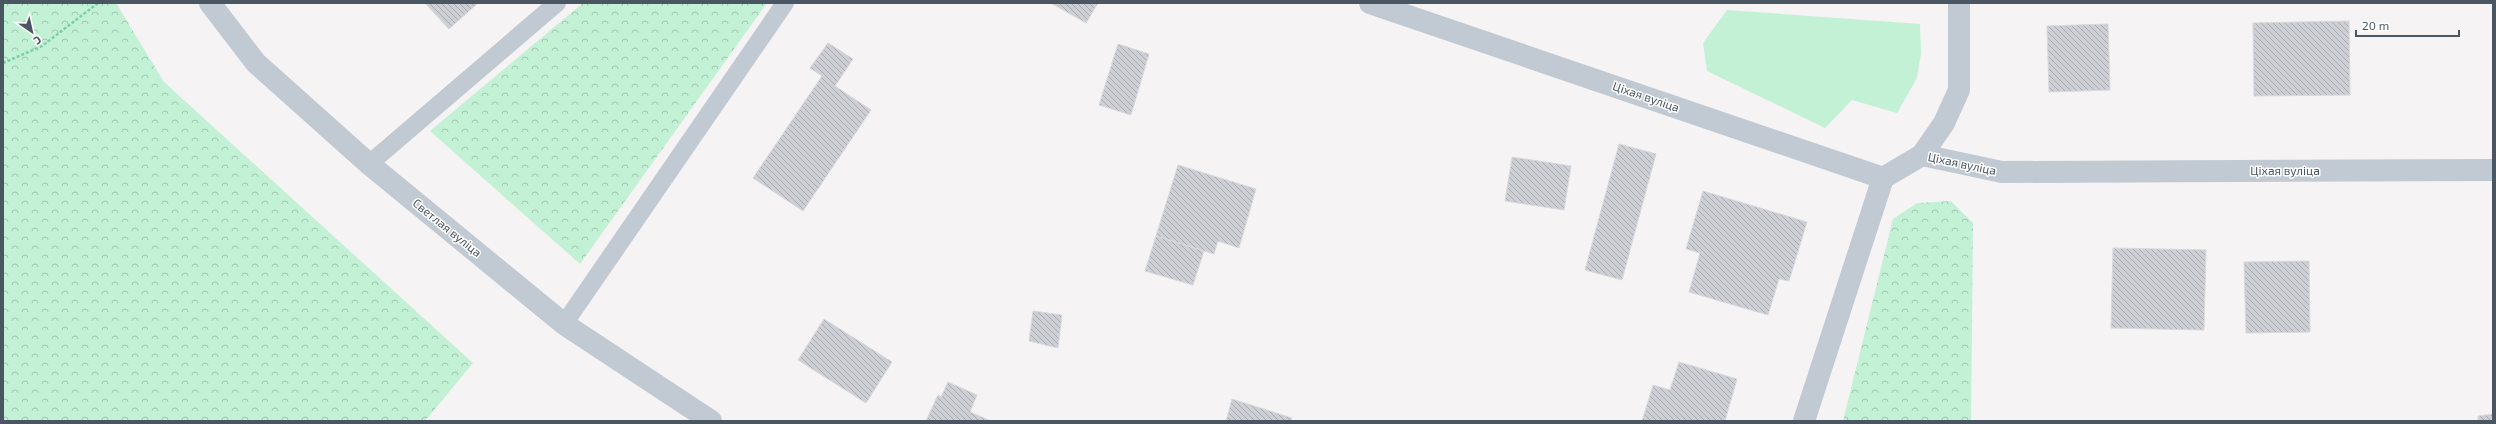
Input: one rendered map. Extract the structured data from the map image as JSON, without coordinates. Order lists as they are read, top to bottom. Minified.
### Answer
{"streets":{"street":["Ціхая вуліца","Светлая вуліца"]},"scale_bar":"20 m","north":"bottom right"}
